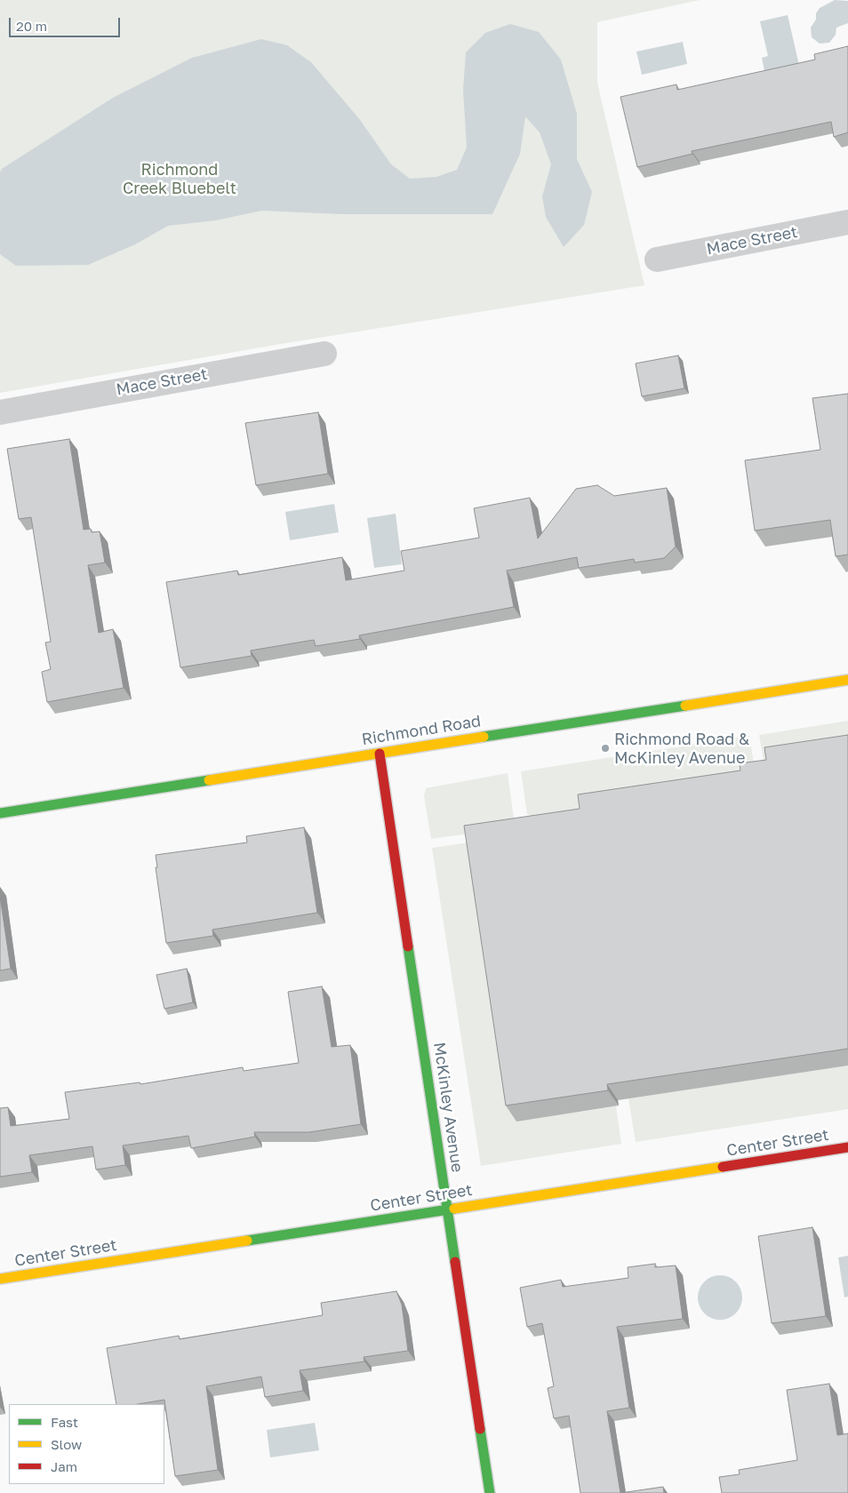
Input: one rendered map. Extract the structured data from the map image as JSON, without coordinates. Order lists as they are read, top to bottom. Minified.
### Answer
{"streets":{"street":["Mace Street","Richmond Road","McKinley Avenue","Center Street"]},"crossings":[["Richmond Road","McKinley Avenue"],["McKinley Avenue","Center Street"]],"parks":["Richmond Creek Bluebelt"],"places":["Richmond Road & McKinley Avenue"],"legend":["Fast","Slow","Jam"],"scale_bar":"20 m"}
